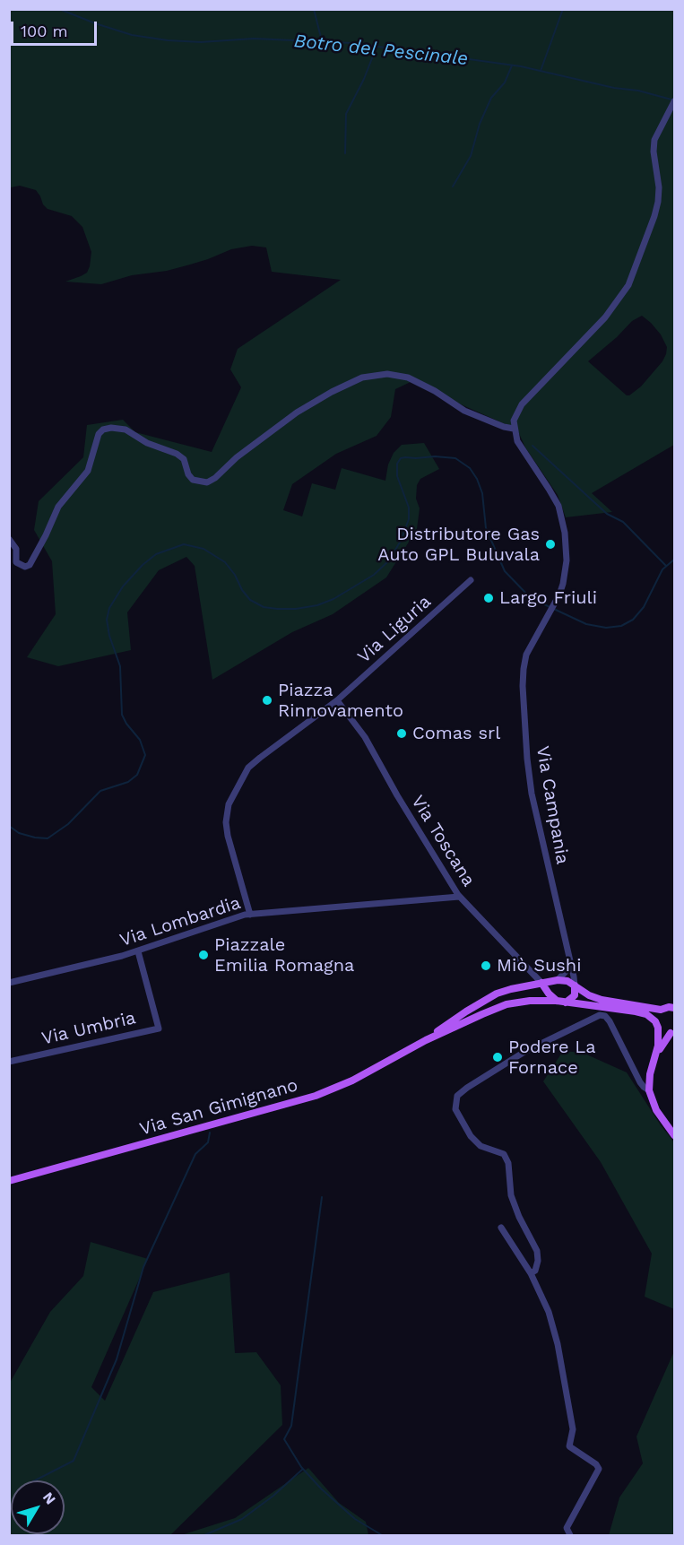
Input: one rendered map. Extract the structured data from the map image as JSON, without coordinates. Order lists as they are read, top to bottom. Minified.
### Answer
{"streets":{"main road":["Via San Gimignano"],"street":["Via Liguria","Via Campania","Via Toscana","Via Lombardia","Via Umbria"]},"crossings":[["Via Liguria","Via Toscana"],["Via Campania","Via San Gimignano"],["Via Toscana","Via Lombardia"],["Via Toscana","Via San Gimignano"],["Via Lombardia","Via Umbria"]],"water":["Botro del Pescinale"],"places":["Distributore Gas Auto GPL Buluvala","Largo Friuli","Piazza Rinnovamento","Comas srl","Piazzale Emilia Romagna","Miò Sushi","Podere La Fornace"],"scale_bar":"100 m","north":"top right"}
